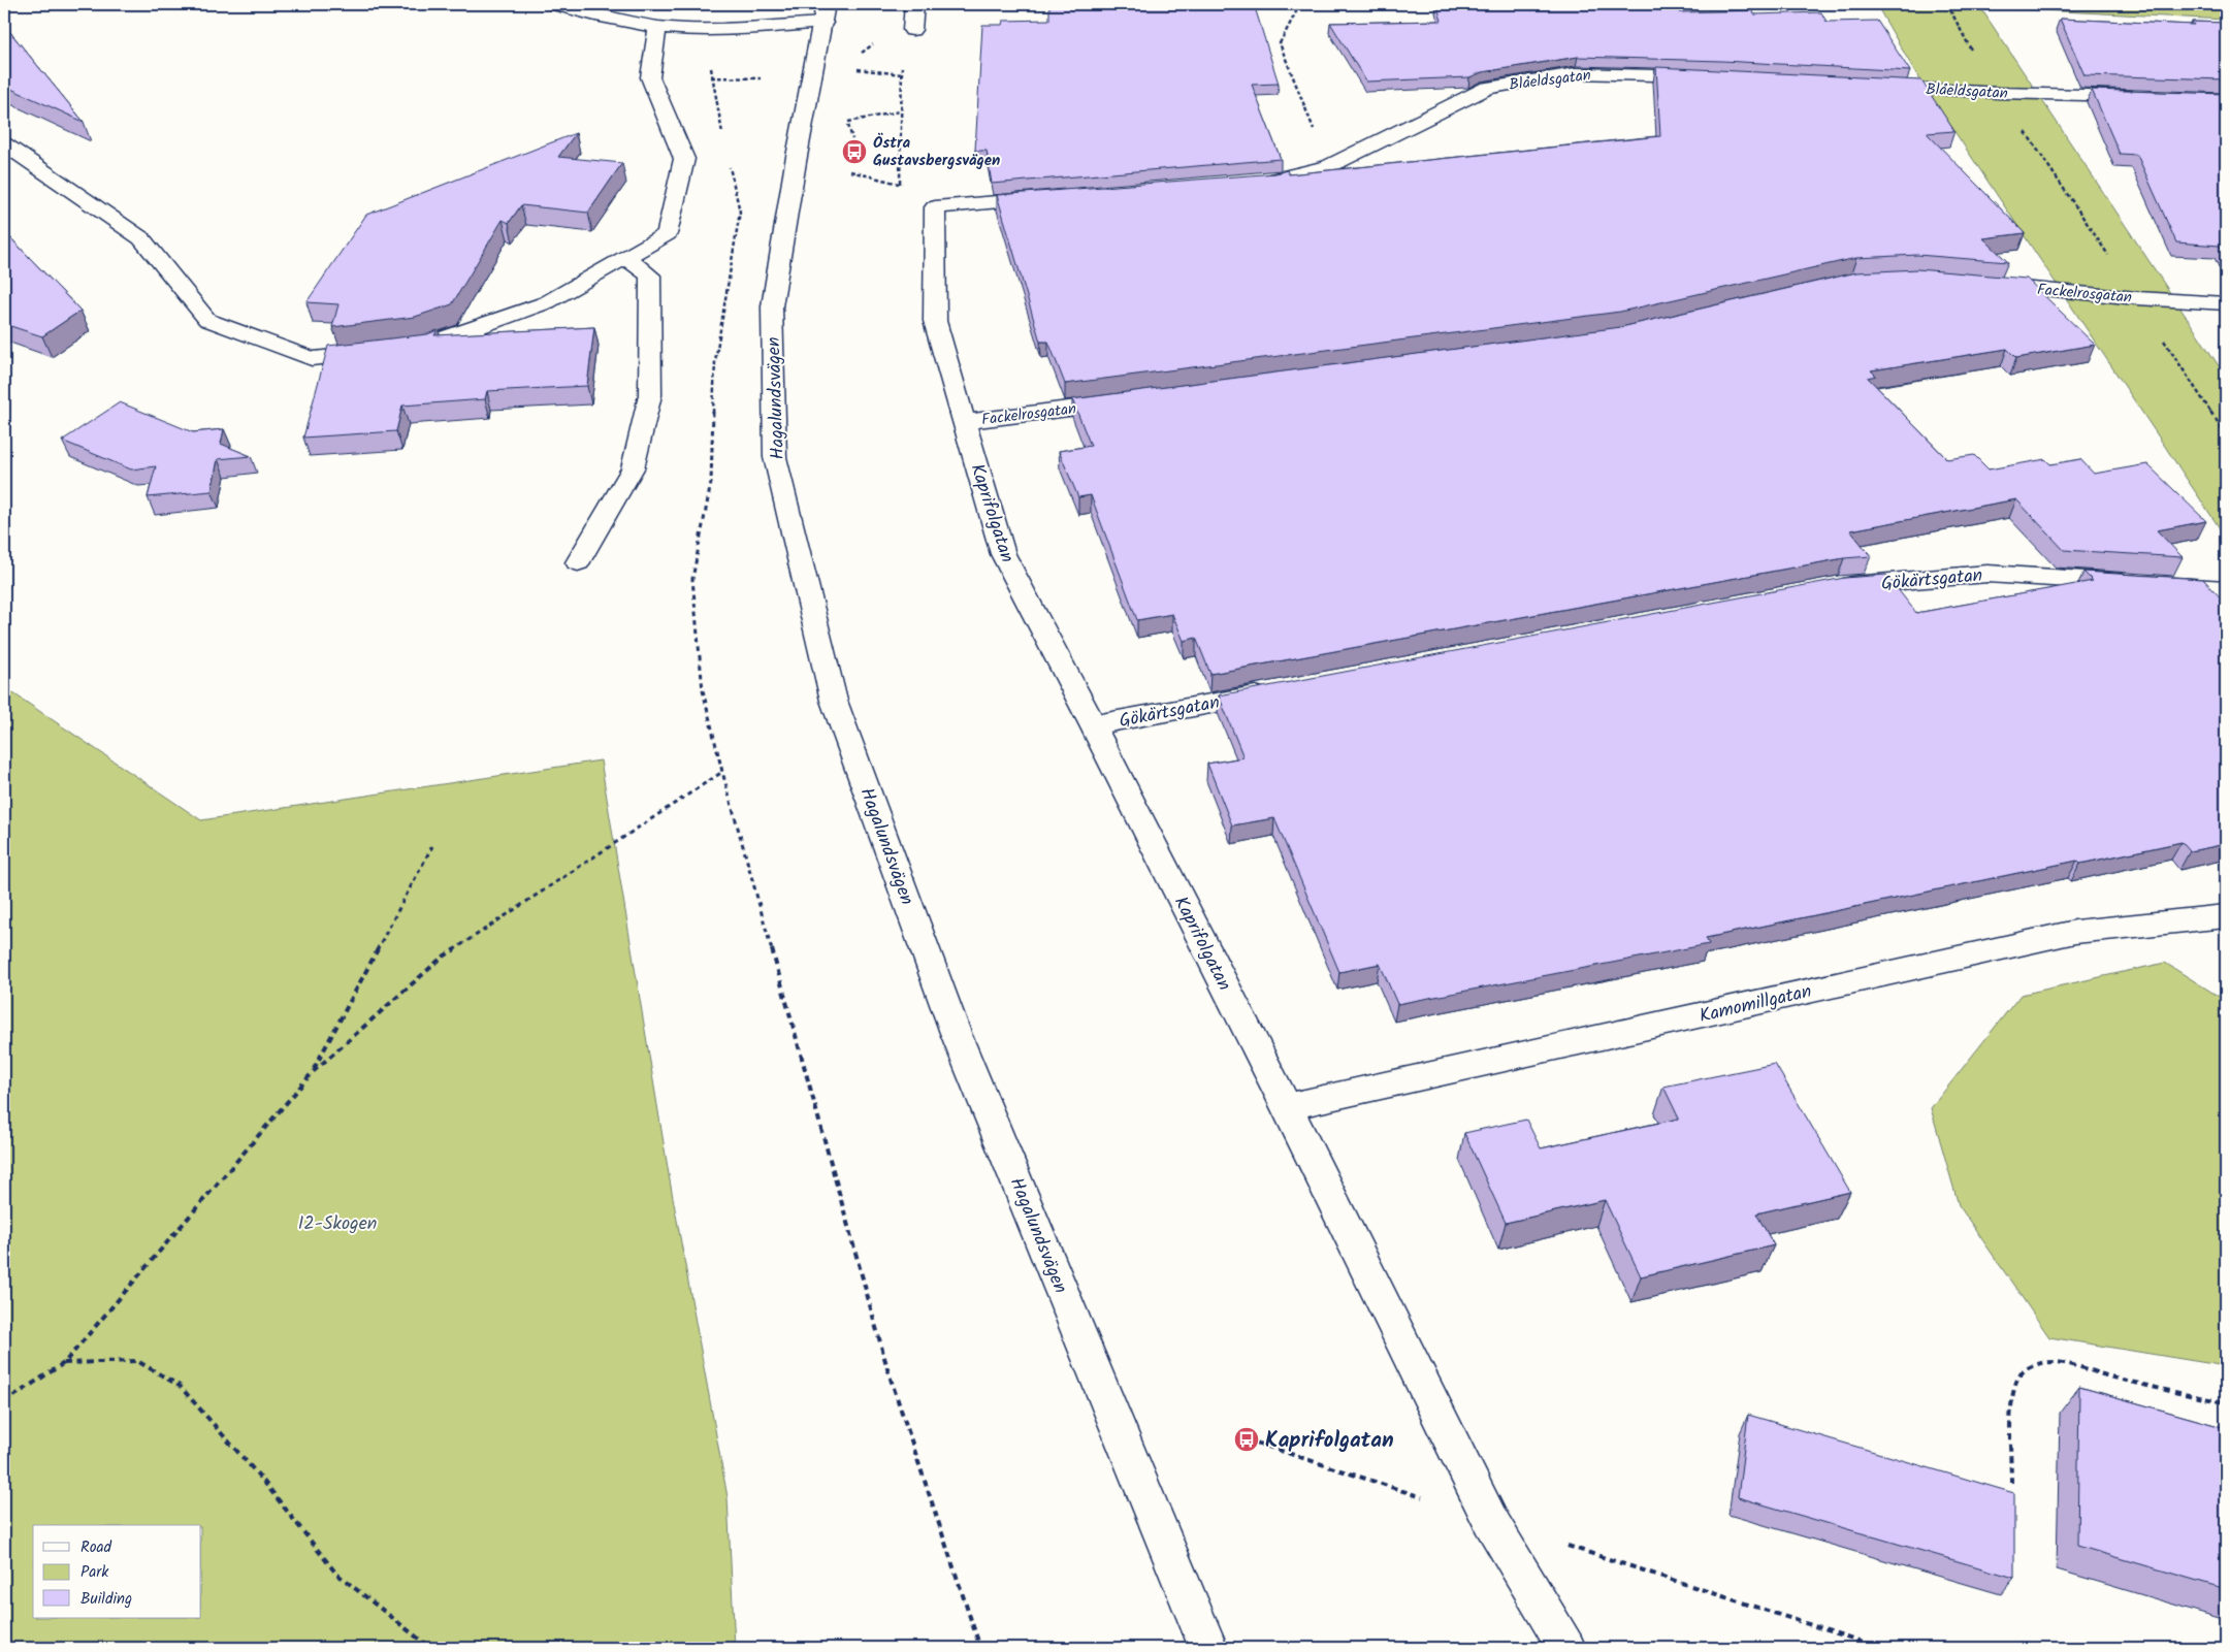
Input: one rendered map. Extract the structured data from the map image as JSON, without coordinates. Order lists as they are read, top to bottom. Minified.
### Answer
{"streets":{"street":["Blåeldsgatan","Fackelrosgatan","Hagalundsvägen","Kaprifolgatan","Gökärtsgatan","Kamomillgatan"]},"crossings":[["Fackelrosgatan","Kaprifolgatan"],["Kaprifolgatan","Gökärtsgatan"],["Kaprifolgatan","Kamomillgatan"]],"parks":["I2-Skogen"],"places":{"bus stop":["Östra Gustavsbergsvägen","Kaprifolgatan"]},"legend":["Road","Park","Building"]}
